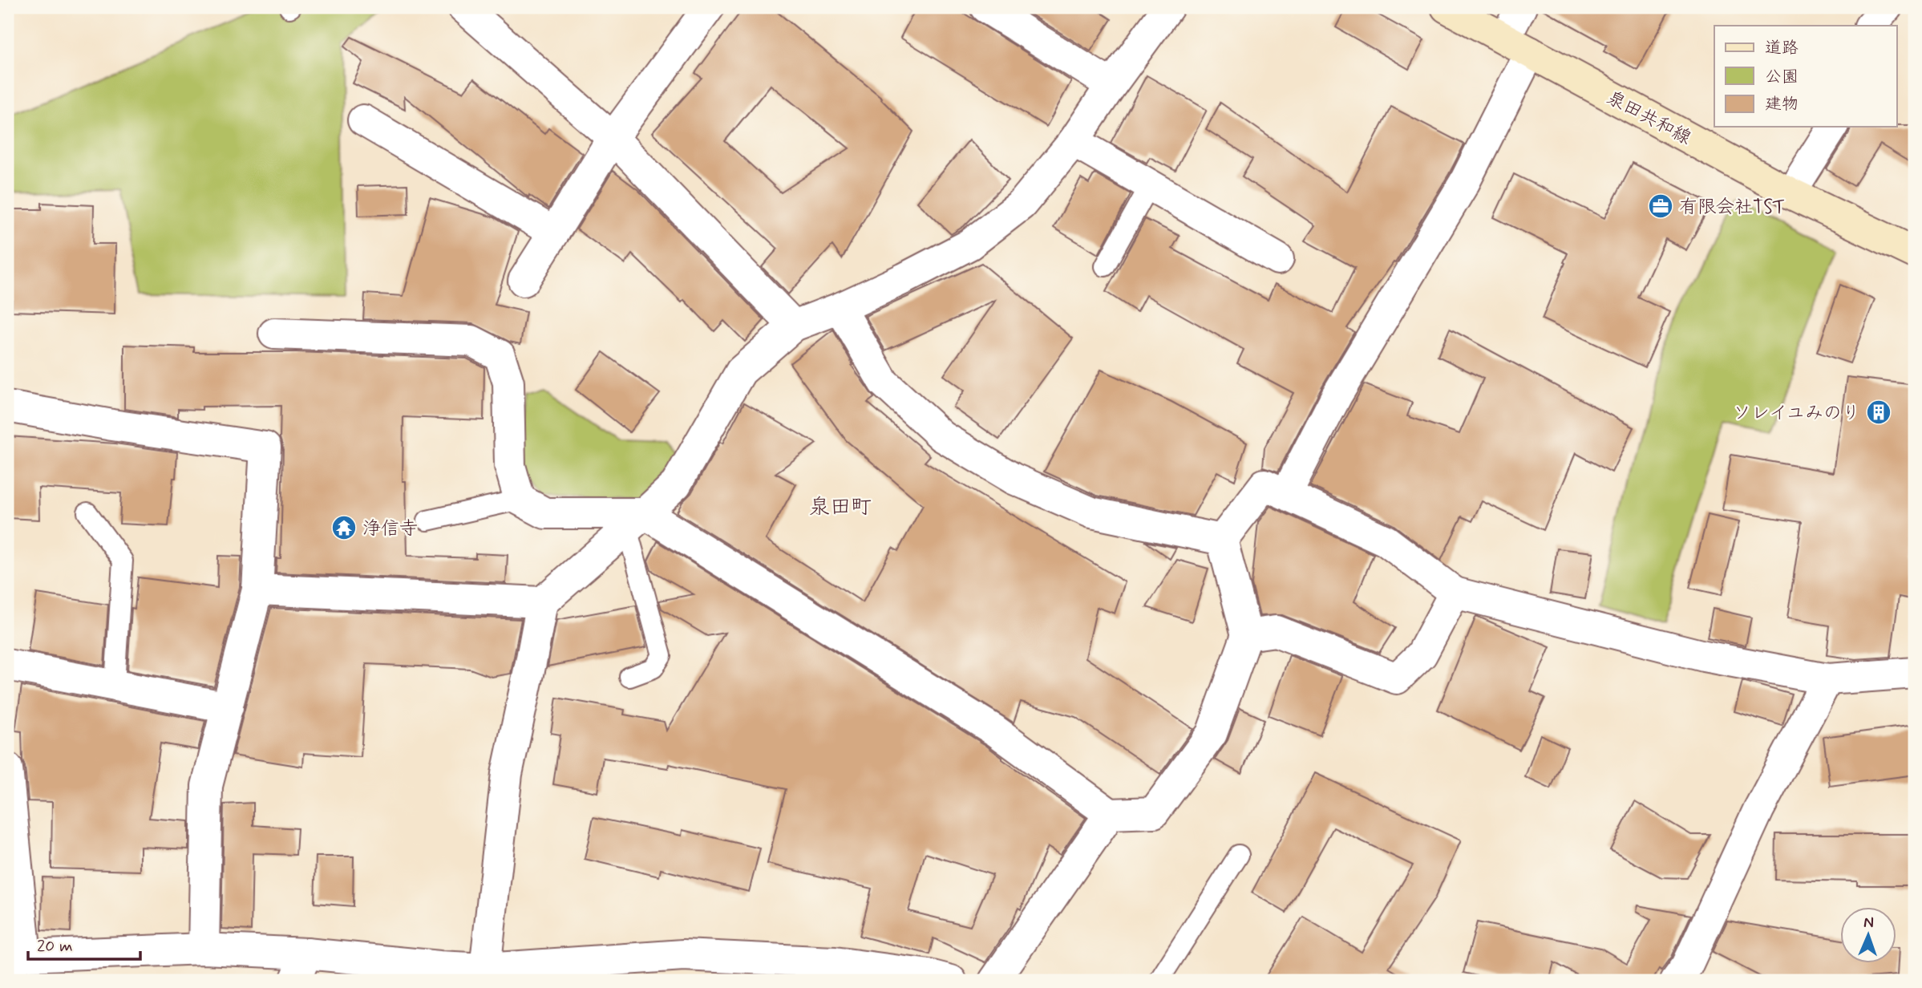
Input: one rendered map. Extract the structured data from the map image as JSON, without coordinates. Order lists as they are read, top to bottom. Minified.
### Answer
{"streets":{"main road":["泉田共和線"]},"districts":["泉田町"],"places":{"office":["有限会社TST"],"building":["ソレイユみのり"],"temple":["浄信寺"]},"legend":["道路","公園","建物"],"scale_bar":"20 m","north":"top"}
